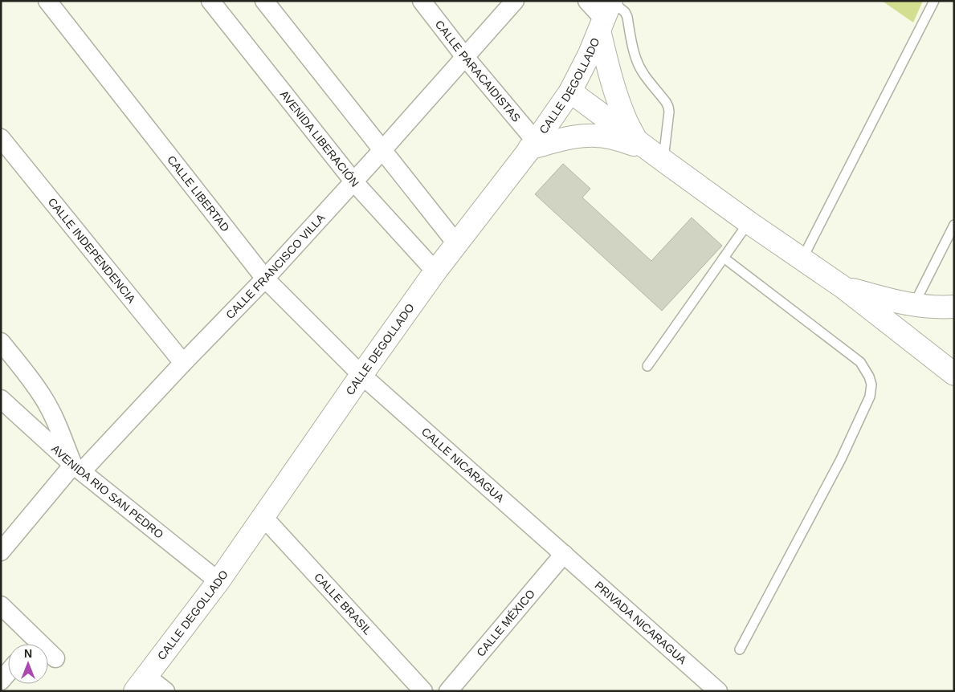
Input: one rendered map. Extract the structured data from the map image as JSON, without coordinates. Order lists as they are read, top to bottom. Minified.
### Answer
{"streets":{"main road":["CALLE DEGOLLADO"],"street":["CALLE PARACAIDISTAS","AVENIDA LIBERACIÓN","CALLE LIBERTAD","CALLE INDEPENDENCIA","CALLE FRANCISCO VILLA","CALLE NICARAGUA","AVENIDA RIO SAN PEDRO","CALLE BRASIL","CALLE MÉXICO","PRIVADA NICARAGUA"]},"crossings":[["CALLE PARACAIDISTAS","CALLE DEGOLLADO"],["CALLE PARACAIDISTAS","CALLE FRANCISCO VILLA"],["CALLE DEGOLLADO","AVENIDA LIBERACIÓN"],["CALLE DEGOLLADO","CALLE LIBERTAD"],["CALLE DEGOLLADO","CALLE NICARAGUA"],["CALLE DEGOLLADO","AVENIDA RIO SAN PEDRO"],["CALLE DEGOLLADO","CALLE BRASIL"],["AVENIDA LIBERACIÓN","CALLE FRANCISCO VILLA"],["CALLE LIBERTAD","CALLE FRANCISCO VILLA"],["CALLE LIBERTAD","CALLE NICARAGUA"],["CALLE INDEPENDENCIA","CALLE FRANCISCO VILLA"],["CALLE FRANCISCO VILLA","AVENIDA RIO SAN PEDRO"],["CALLE NICARAGUA","CALLE MÉXICO"],["CALLE NICARAGUA","PRIVADA NICARAGUA"],["CALLE MÉXICO","PRIVADA NICARAGUA"]],"north":"top"}
